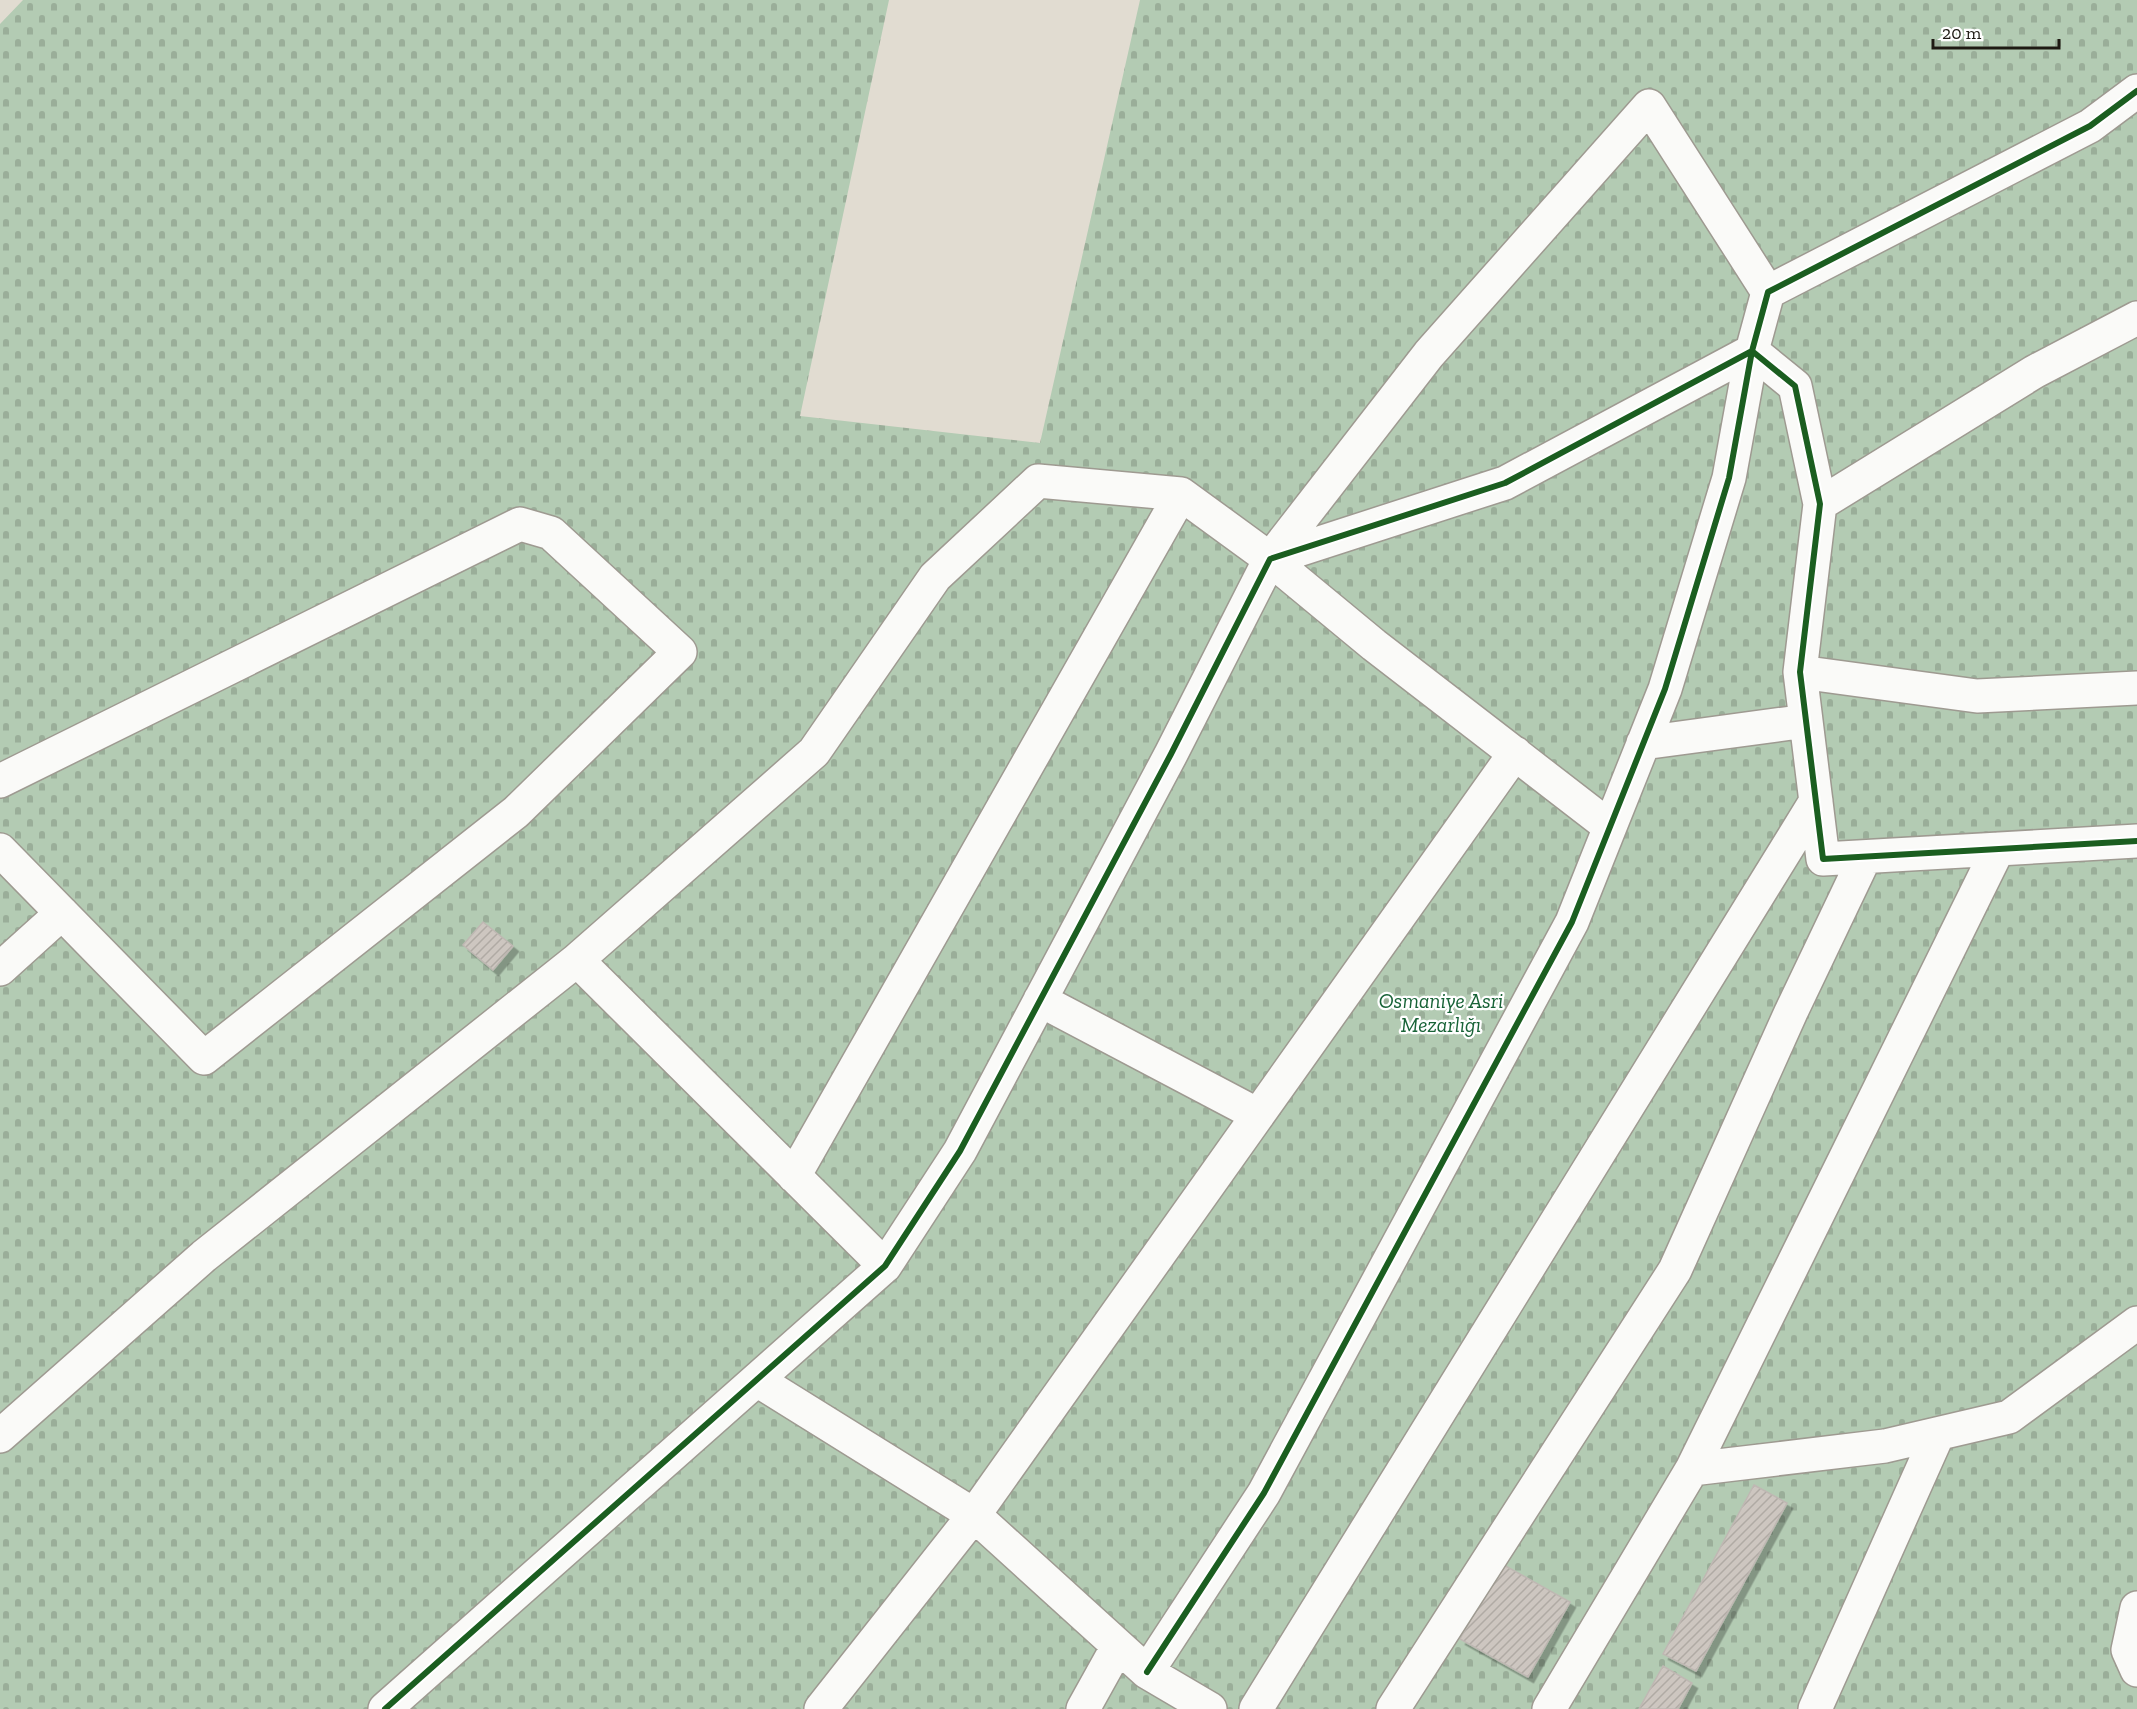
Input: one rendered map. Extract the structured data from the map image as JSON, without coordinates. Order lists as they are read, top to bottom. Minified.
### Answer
{"parks":["Osmaniye Asri Mezarlığı"],"scale_bar":"20 m"}
